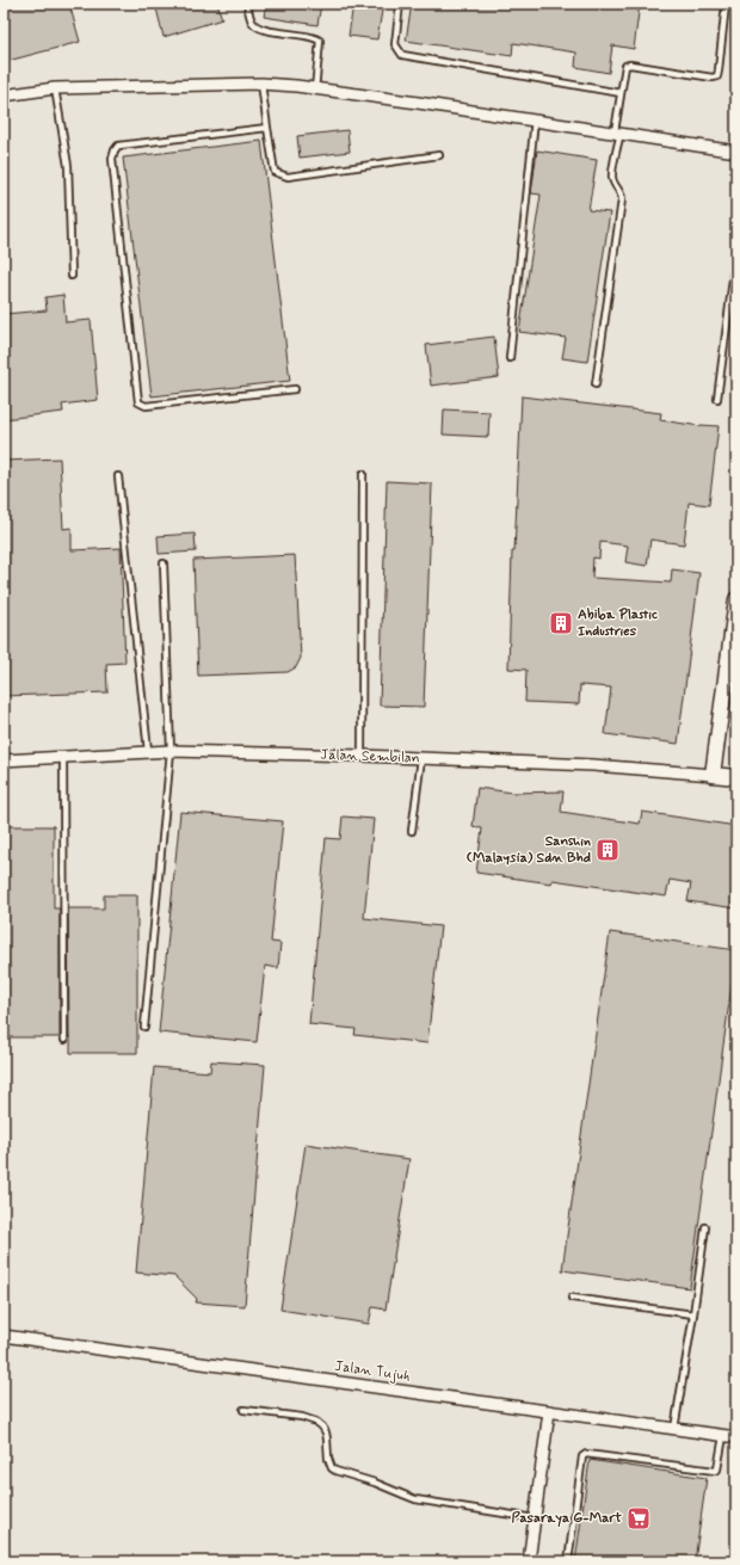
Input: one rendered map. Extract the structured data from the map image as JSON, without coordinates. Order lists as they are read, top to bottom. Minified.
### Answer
{"streets":{"main road":["Jalan Sembilan"],"street":["Jalan Tujuh"]},"places":{"building":["Abiba Plastic Industries","Sanshin (Malaysia) Sdn Bhd"],"supermarket":["Pasaraya G-Mart"]}}
